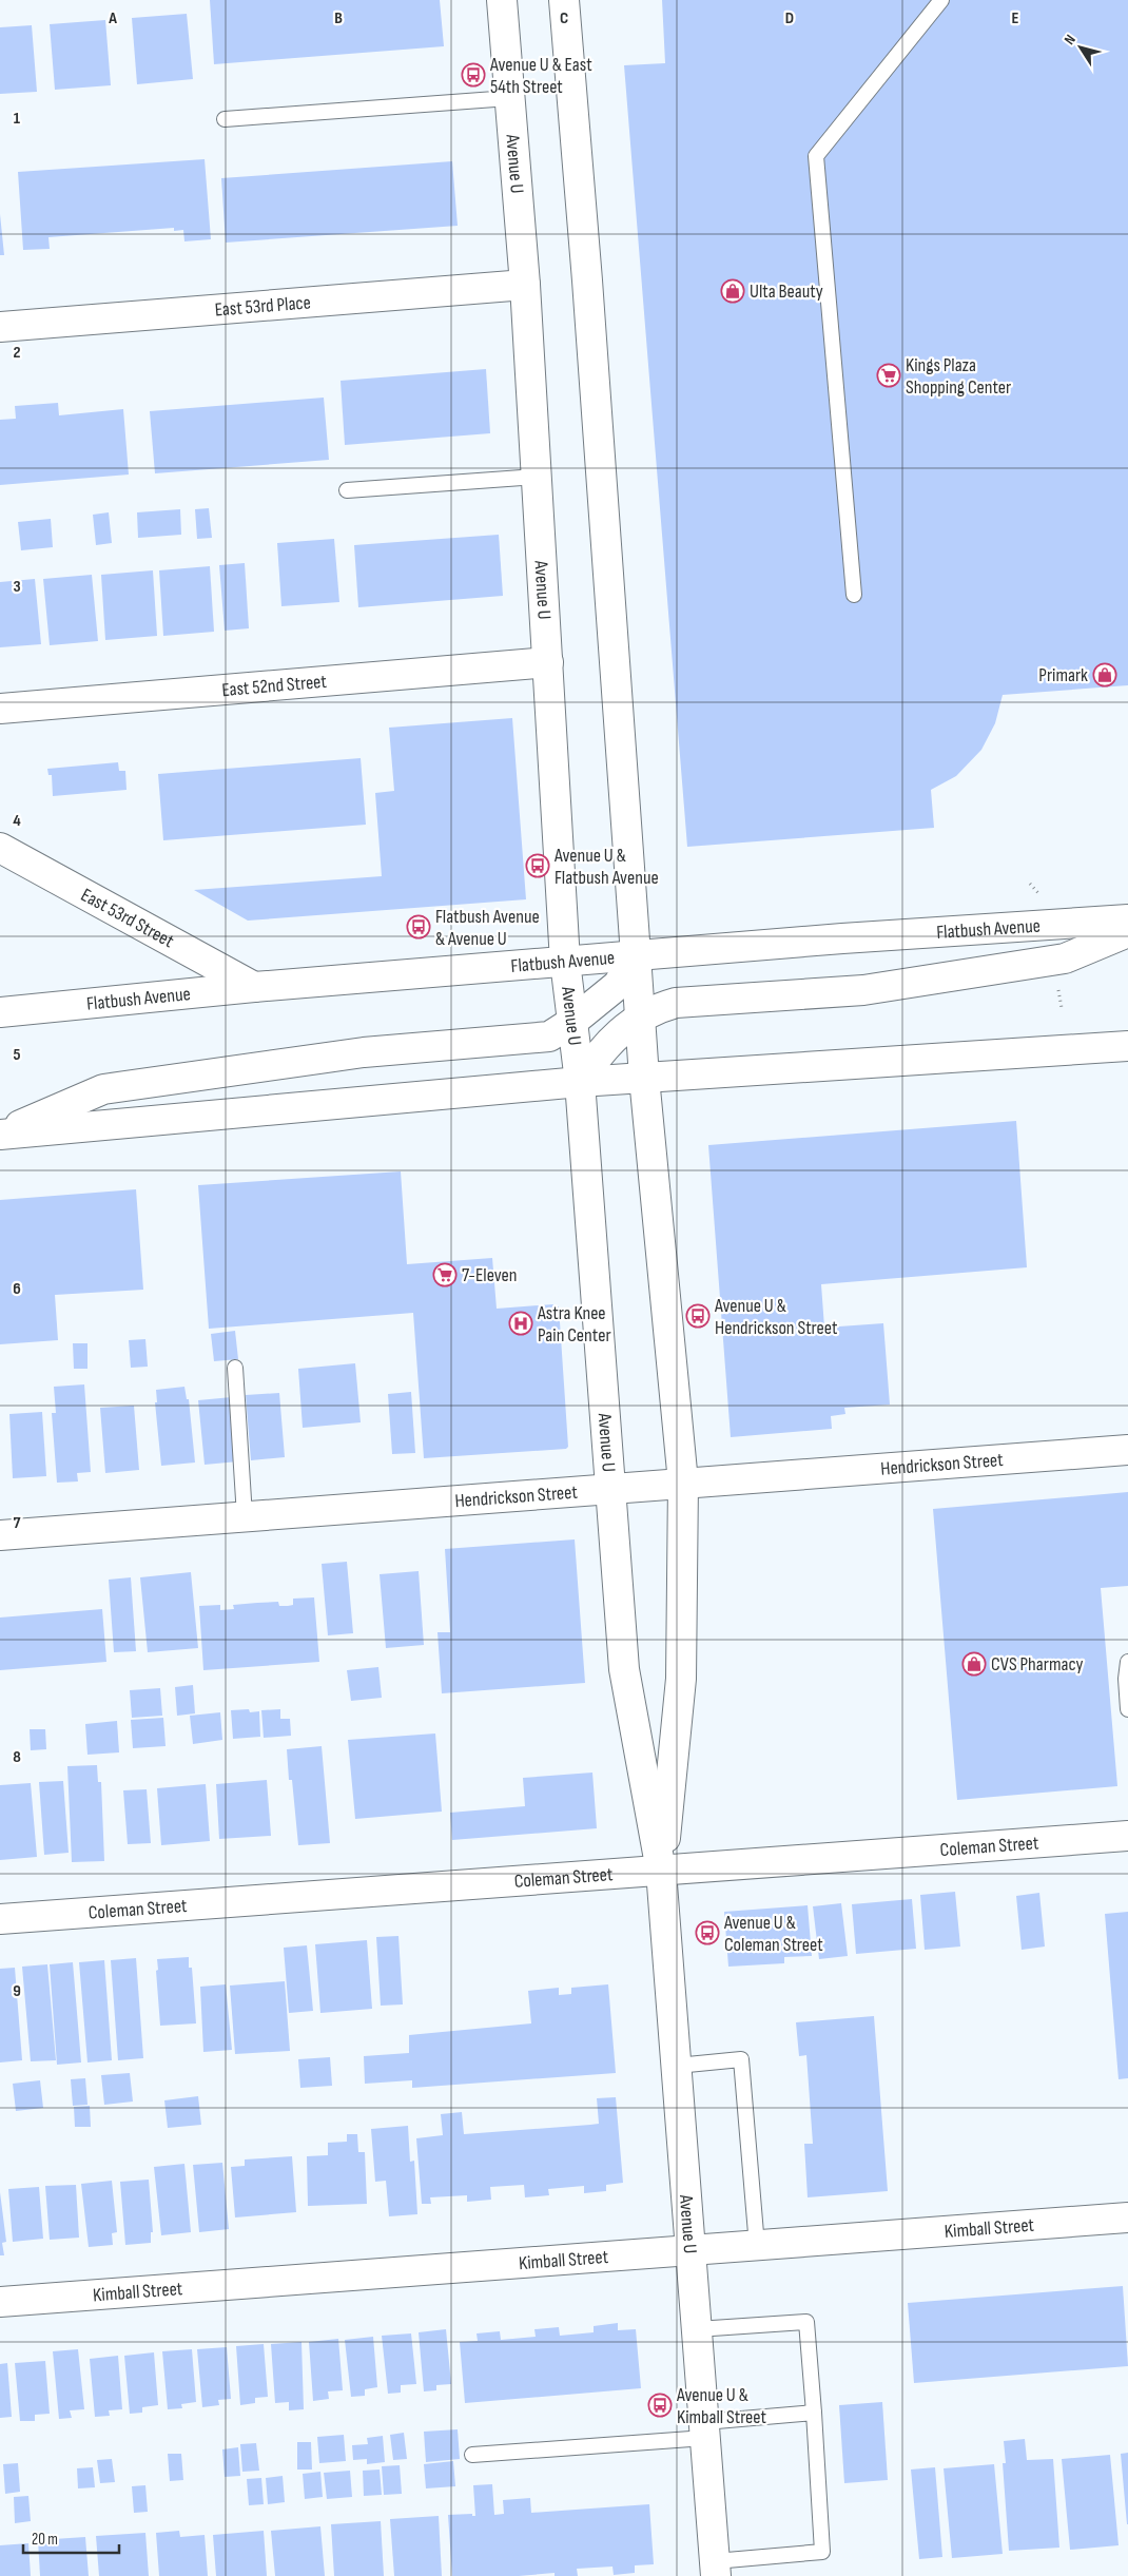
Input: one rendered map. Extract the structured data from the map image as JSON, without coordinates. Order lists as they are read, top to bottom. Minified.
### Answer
{"streets":{"street":["Avenue U","East 53rd Place","East 52nd Street","East 53rd Street","Flatbush Avenue","Hendrickson Street","Coleman Street","Kimball Street"]},"crossings":[["Avenue U","East 53rd Place"],["Avenue U","East 52nd Street"],["Avenue U","Flatbush Avenue"],["Avenue U","Hendrickson Street"],["Avenue U","Coleman Street"],["Avenue U","Kimball Street"],["East 53rd Street","Flatbush Avenue"]],"places":{"bus stop":["Avenue U & East 54th Street","Avenue U & Flatbush Avenue","Flatbush Avenue & Avenue U","Avenue U & Hendrickson Street","Avenue U & Coleman Street","Avenue U & Kimball Street"],"shop":["Ulta Beauty","Primark","CVS Pharmacy"],"supermarket":["Kings Plaza Shopping Center","7-Eleven"],"hospital":["Astra Knee Pain Center"]},"scale_bar":"20 m","north":"top left","grid":{"columns":["A","B","C","D","E"],"rows":["1","2","3","4","5","6","7","8","9"]}}
